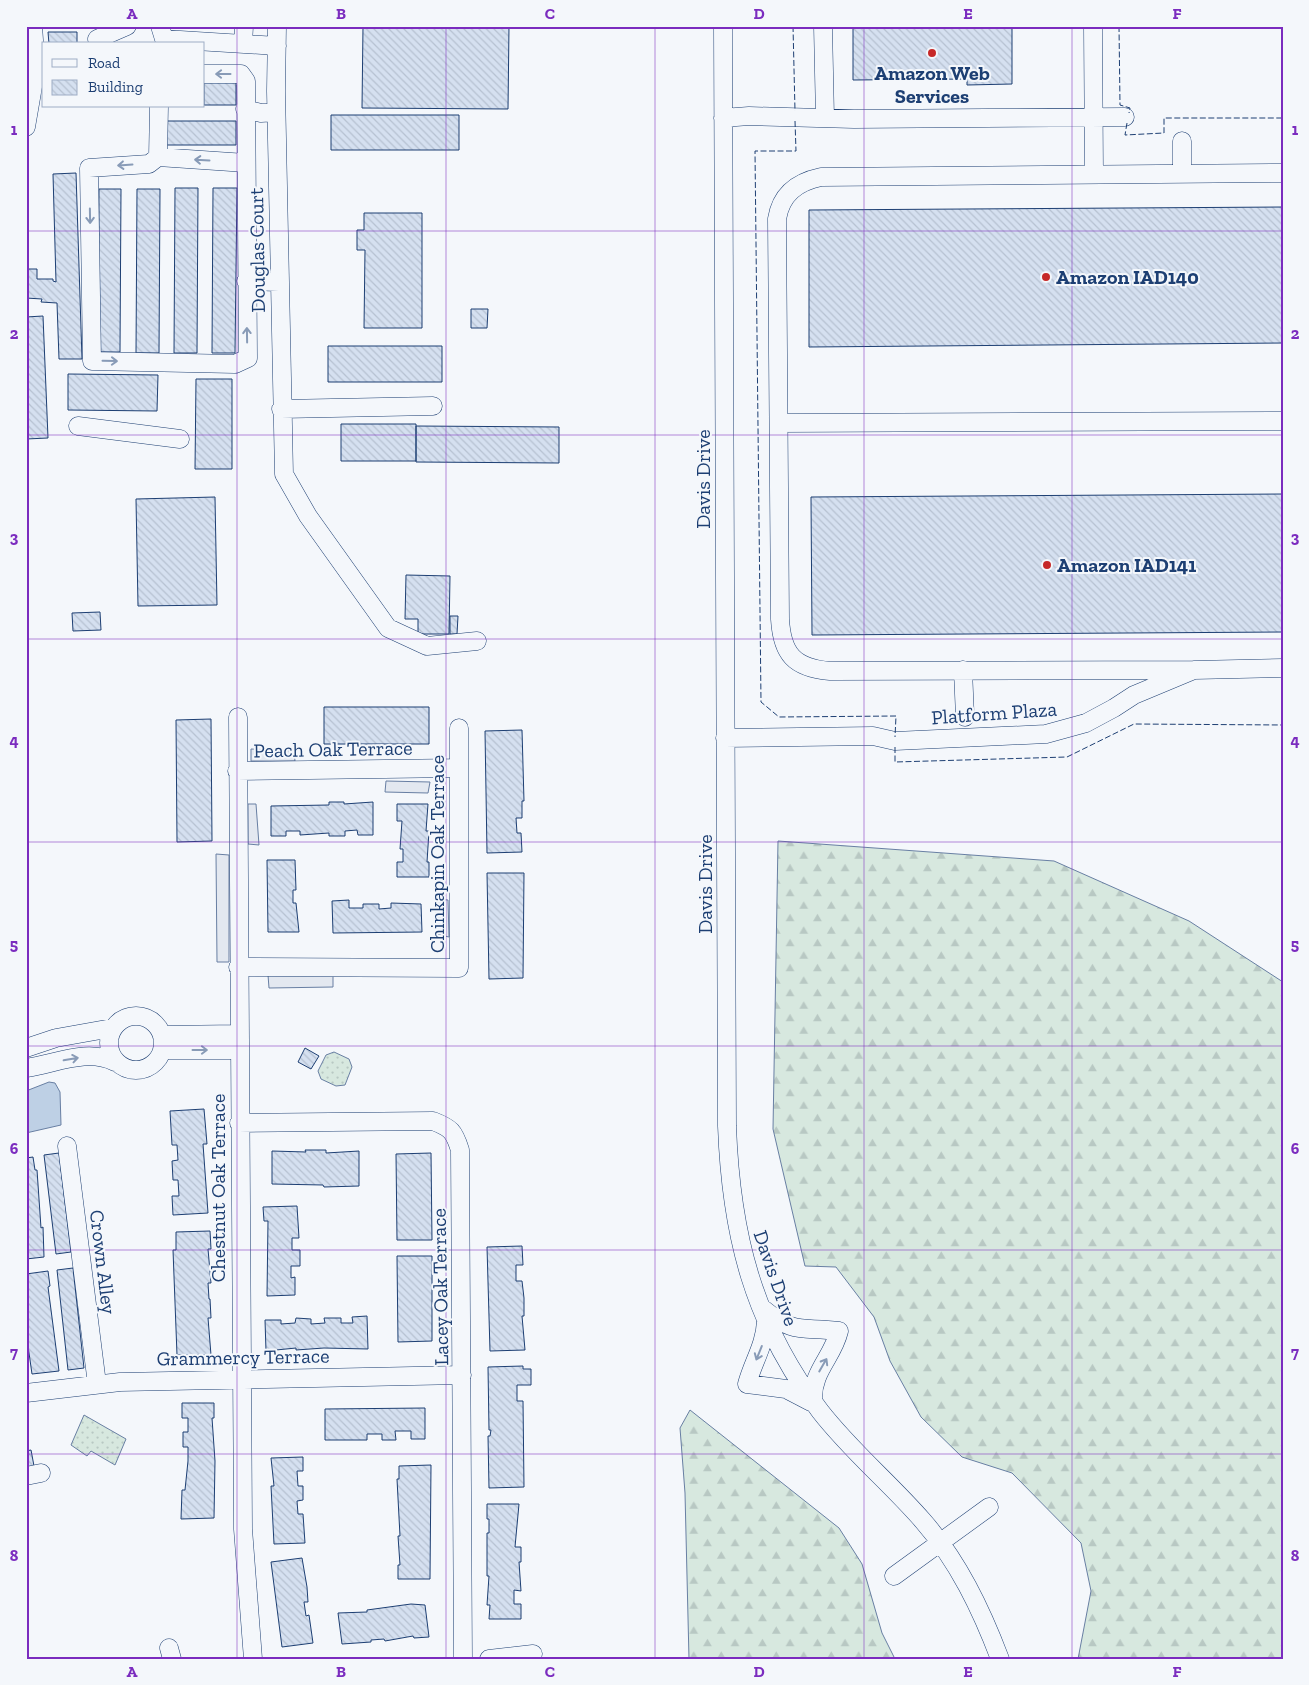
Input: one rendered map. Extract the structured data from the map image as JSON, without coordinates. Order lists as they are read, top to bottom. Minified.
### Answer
{"streets":{"street":["Douglas Court","Davis Drive","Platform Plaza","Peach Oak Terrace","Chinkapin Oak Terrace","Chestnut Oak Terrace","Crown Alley","Lacey Oak Terrace","Grammercy Terrace"]},"crossings":[["Davis Drive","Platform Plaza"],["Peach Oak Terrace","Chinkapin Oak Terrace"],["Peach Oak Terrace","Chestnut Oak Terrace"],["Chinkapin Oak Terrace","Chestnut Oak Terrace"],["Chestnut Oak Terrace","Lacey Oak Terrace"],["Chestnut Oak Terrace","Grammercy Terrace"],["Crown Alley","Grammercy Terrace"],["Lacey Oak Terrace","Grammercy Terrace"]],"places":["Amazon Web Services","Amazon IAD140","Amazon IAD141"],"legend":["Road","Building"],"grid":{"columns":["A","B","C","D","E","F"],"rows":["1","2","3","4","5","6","7","8"]}}
